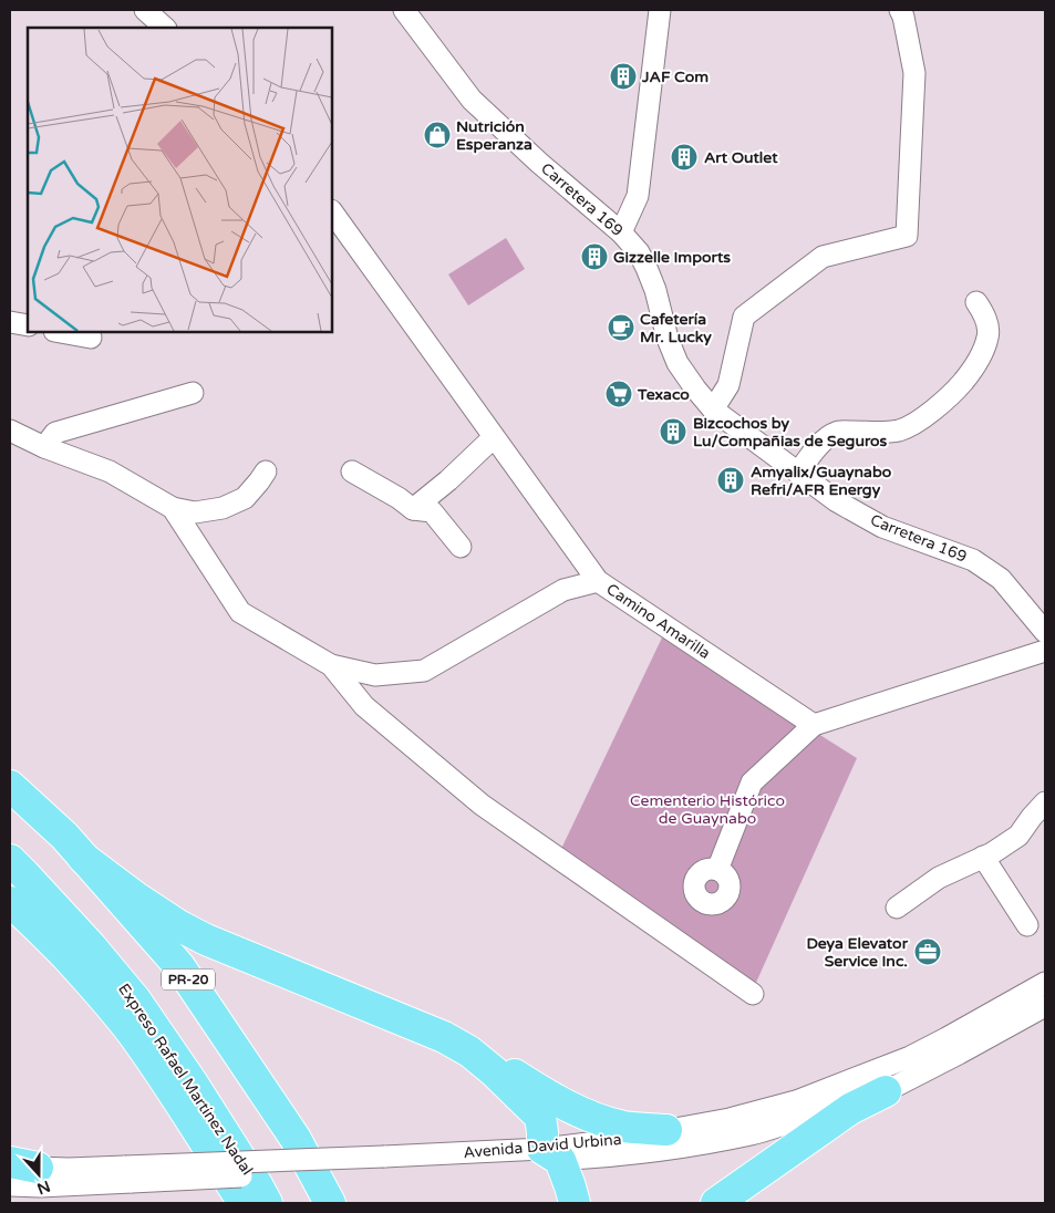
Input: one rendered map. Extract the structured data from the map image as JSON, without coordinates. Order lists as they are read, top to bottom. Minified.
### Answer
{"streets":{"highway":["PR-20","Expreso Rafael Martínez Nadal"],"street":["Carretera 169","Camino Amarilla","Avenida David Urbina"]},"parks":["Cementerio Histórico de Guaynabo"],"places":{"building":["JAF Com","Art Outlet","Gizzelle Imports","Bizcochos by Lu/Compañias de Seguros","Amyalix/Guaynabo Refri/AFR Energy"],"shop":["Nutrición Esperanza"],"cafe":["Cafetería Mr. Lucky"],"supermarket":["Texaco"],"office":["Deya Elevator Service Inc."]},"north":"bottom"}
